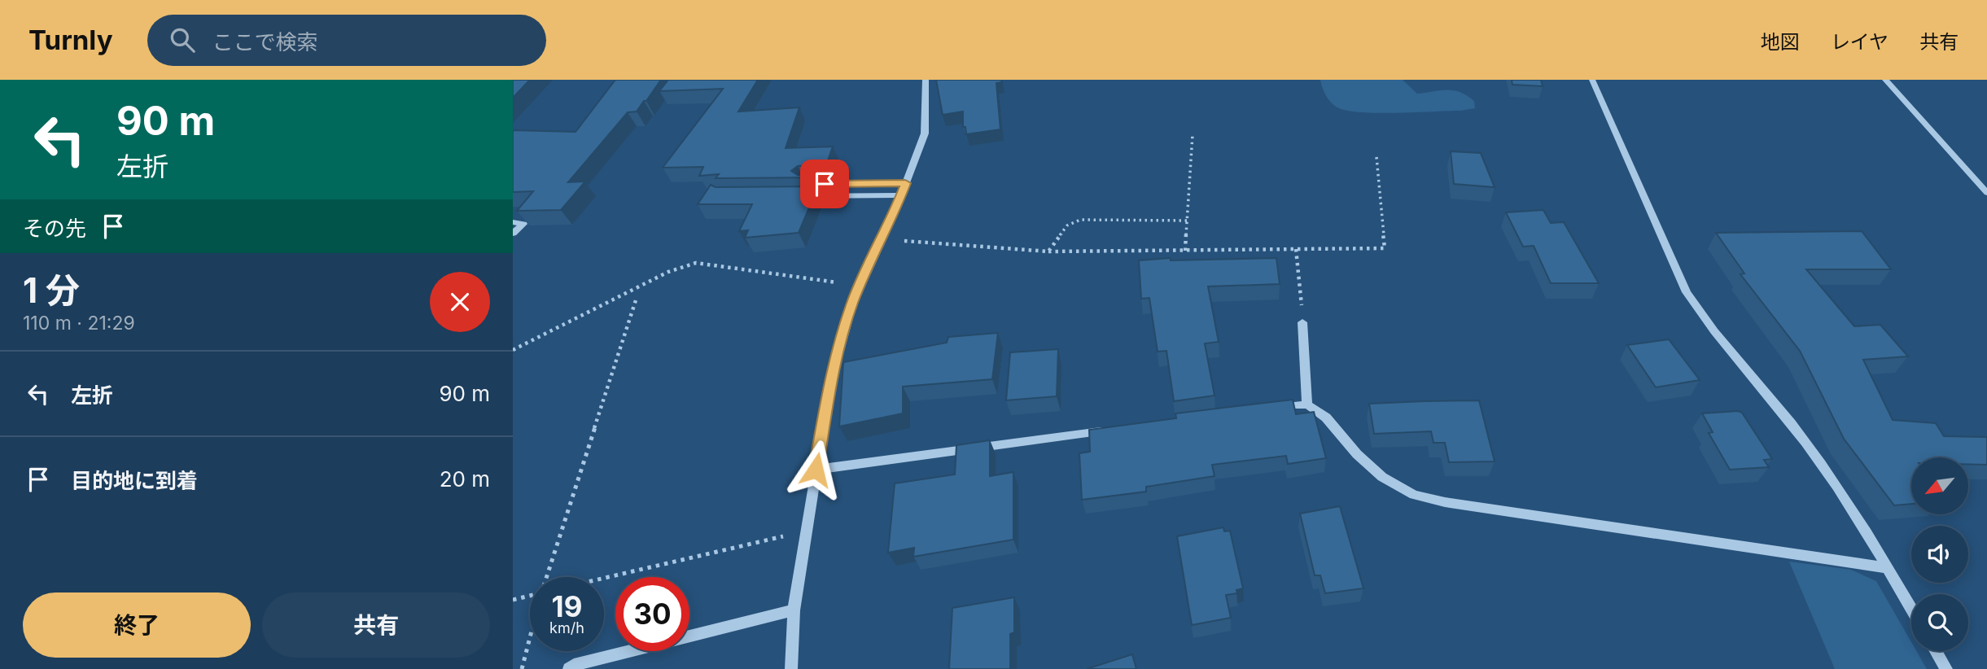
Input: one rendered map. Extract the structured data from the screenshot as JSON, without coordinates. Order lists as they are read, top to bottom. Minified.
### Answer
{"north":"bottom left","page":{"header":"Turnly","search":"ここで検索","nav":["地図","レイヤ","共有"],"turn":["90 m","左折"],"then":"その先","heading":["1 分","110 m · 21:29"],"list":[{"name":"左折","value":"90 m"},{"name":"目的地に到着","value":"20 m"}],"speed":"19 km/h","limit":"30","buttons":["終了","共有"]}}
